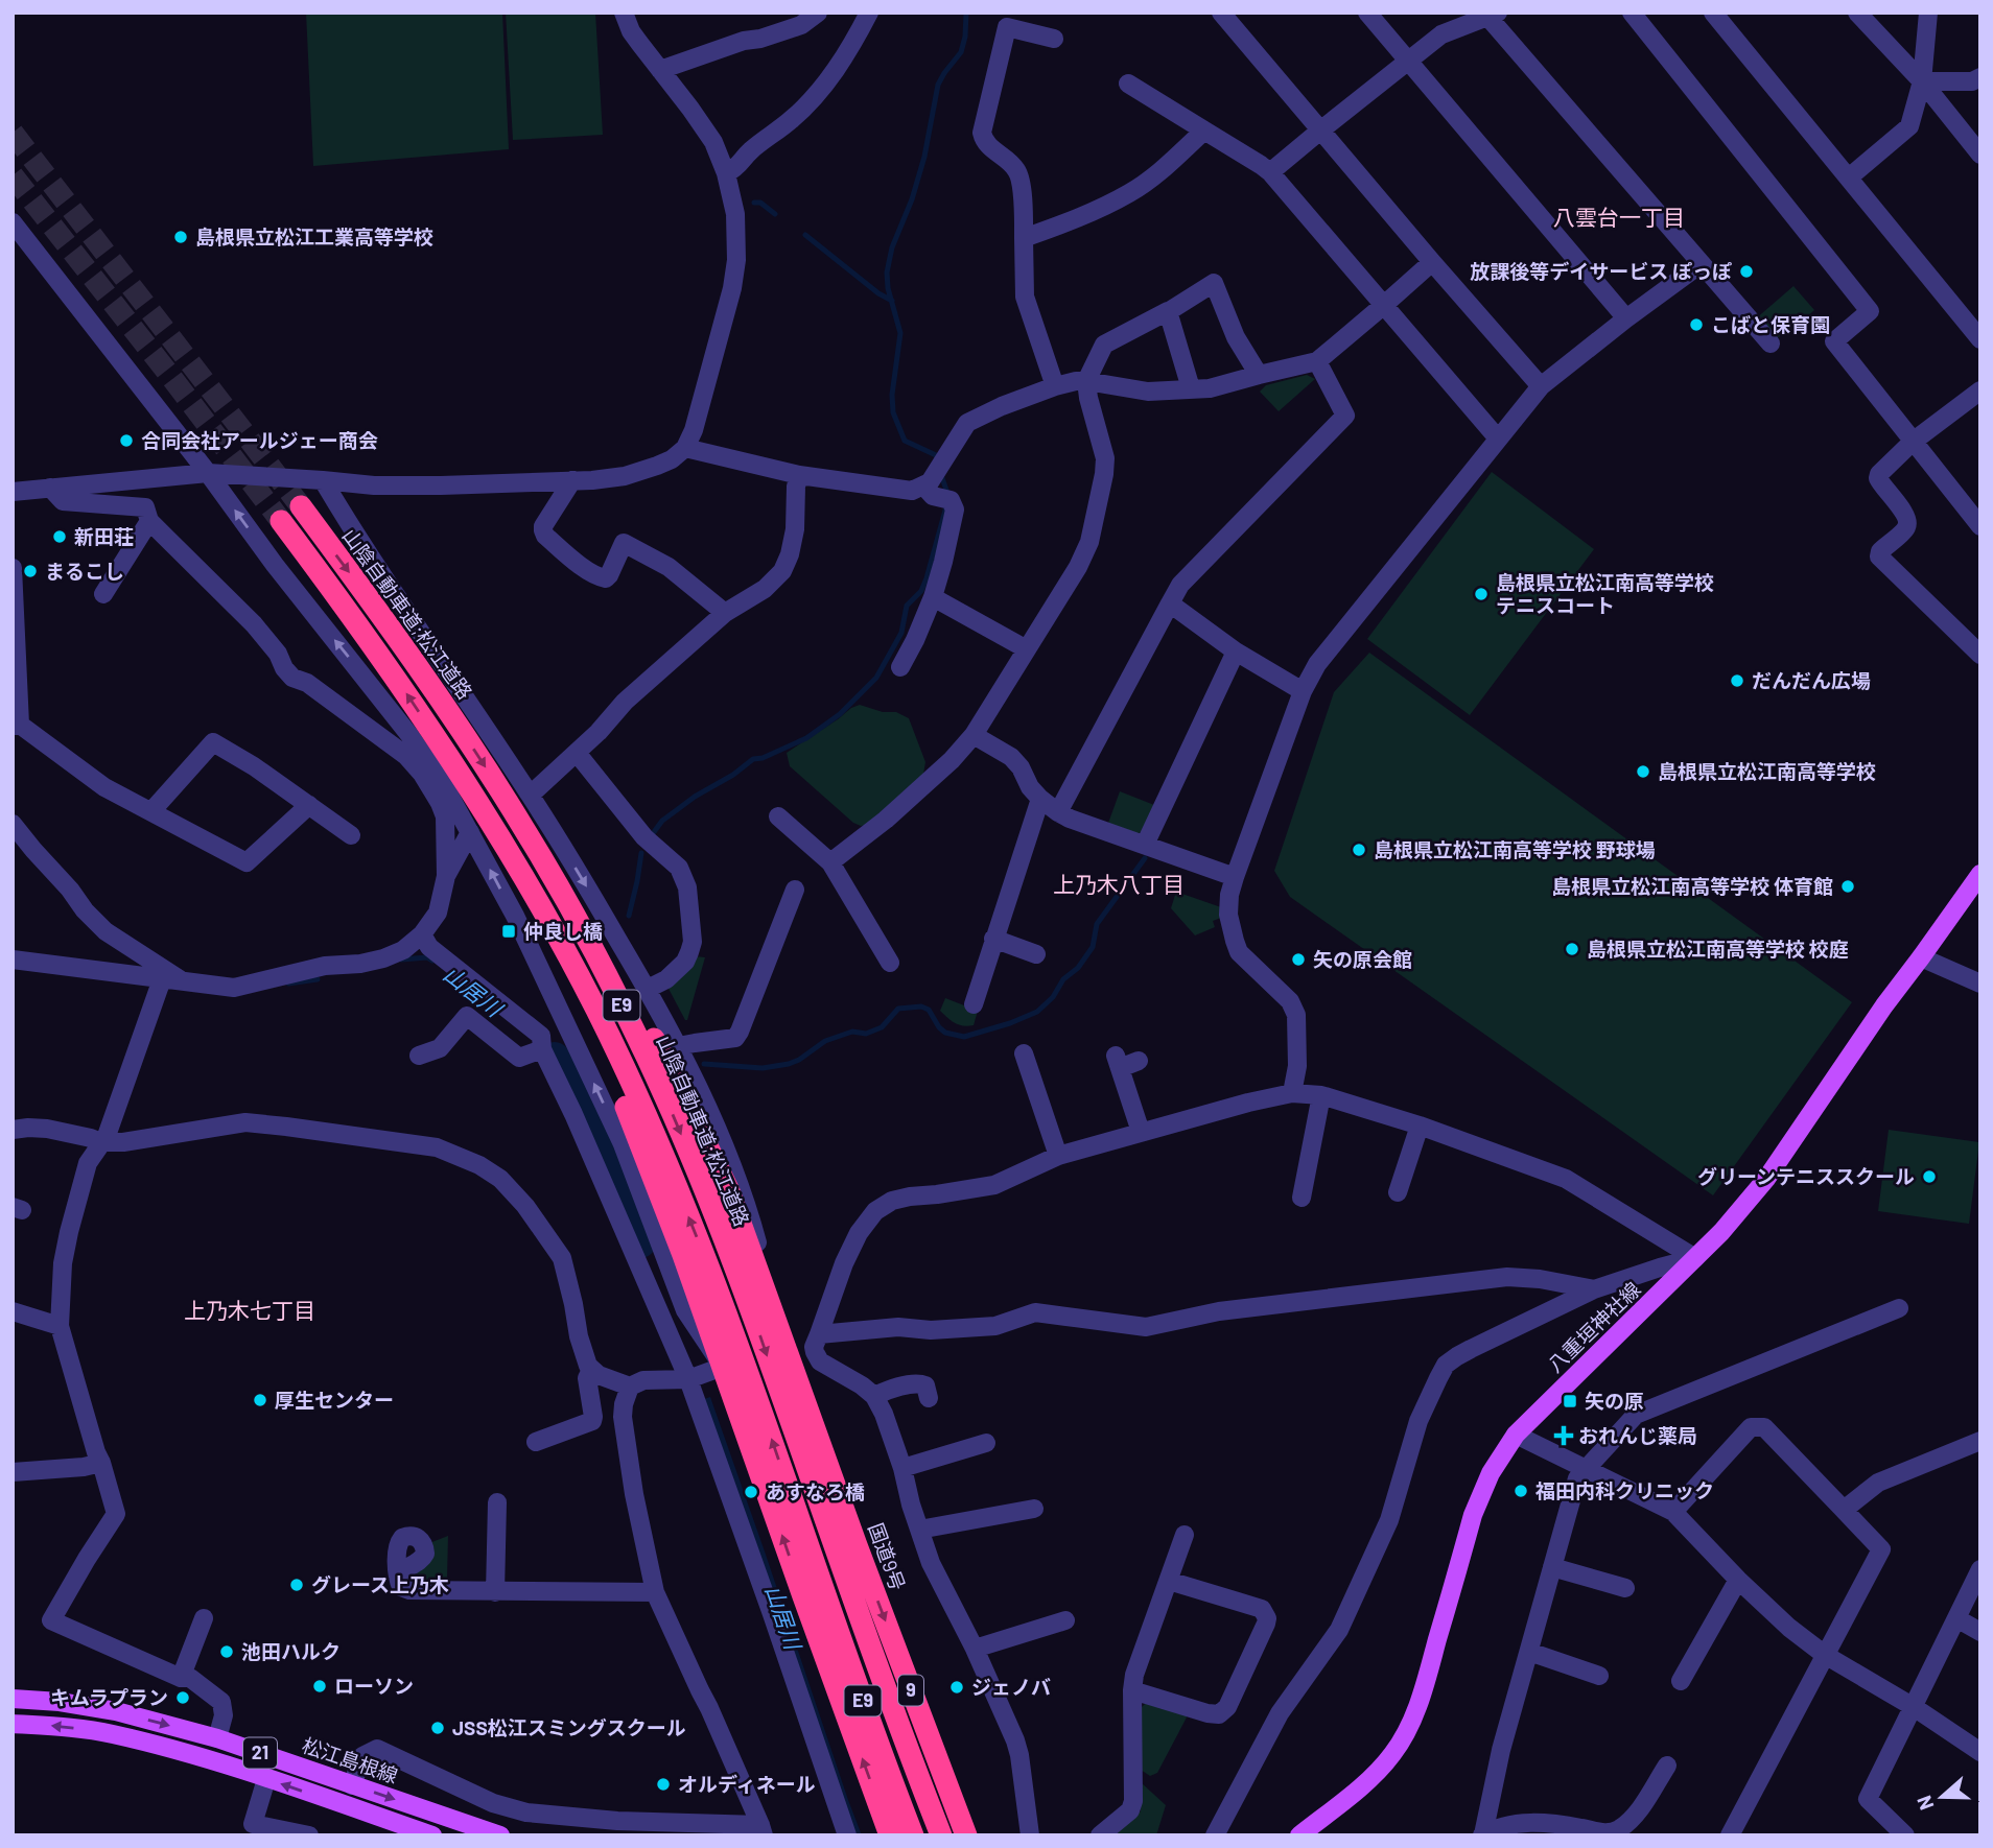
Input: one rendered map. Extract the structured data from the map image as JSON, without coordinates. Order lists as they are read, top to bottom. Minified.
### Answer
{"streets":{"highway":["山陰自動車道;松江道路","E9","国道9号","9"],"main road":["八重垣神社線","21","松江島根線"]},"crossings":[["山陰自動車道;松江道路","国道9号"]],"districts":["八雲台一丁目","上乃木八丁目","上乃木七丁目"],"water":["山居川"],"places":{"other":["島根県立松江工業高等学校","放課後等デイサービス ぽっぽ","こばと保育園","合同会社アールジェー商会","新田荘","まるこし","島根県立松江南高等学校 テニスコート","だんだん広場","島根県立松江南高等学校","島根県立松江南高等学校 野球場","島根県立松江南高等学校 体育館","島根県立松江南高等学校 校庭","矢の原会館","グリーンテニススクール","厚生センター","福田内科クリニック","あすなろ橋","グレース上乃木","池田ハルク","ローソン","ジェノバ","キムラプラン","JSS松江スミングスクール","オルディネール"],"transit":["仲良し橋","矢の原"],"health":["おれんじ薬局"]},"north":"left"}
